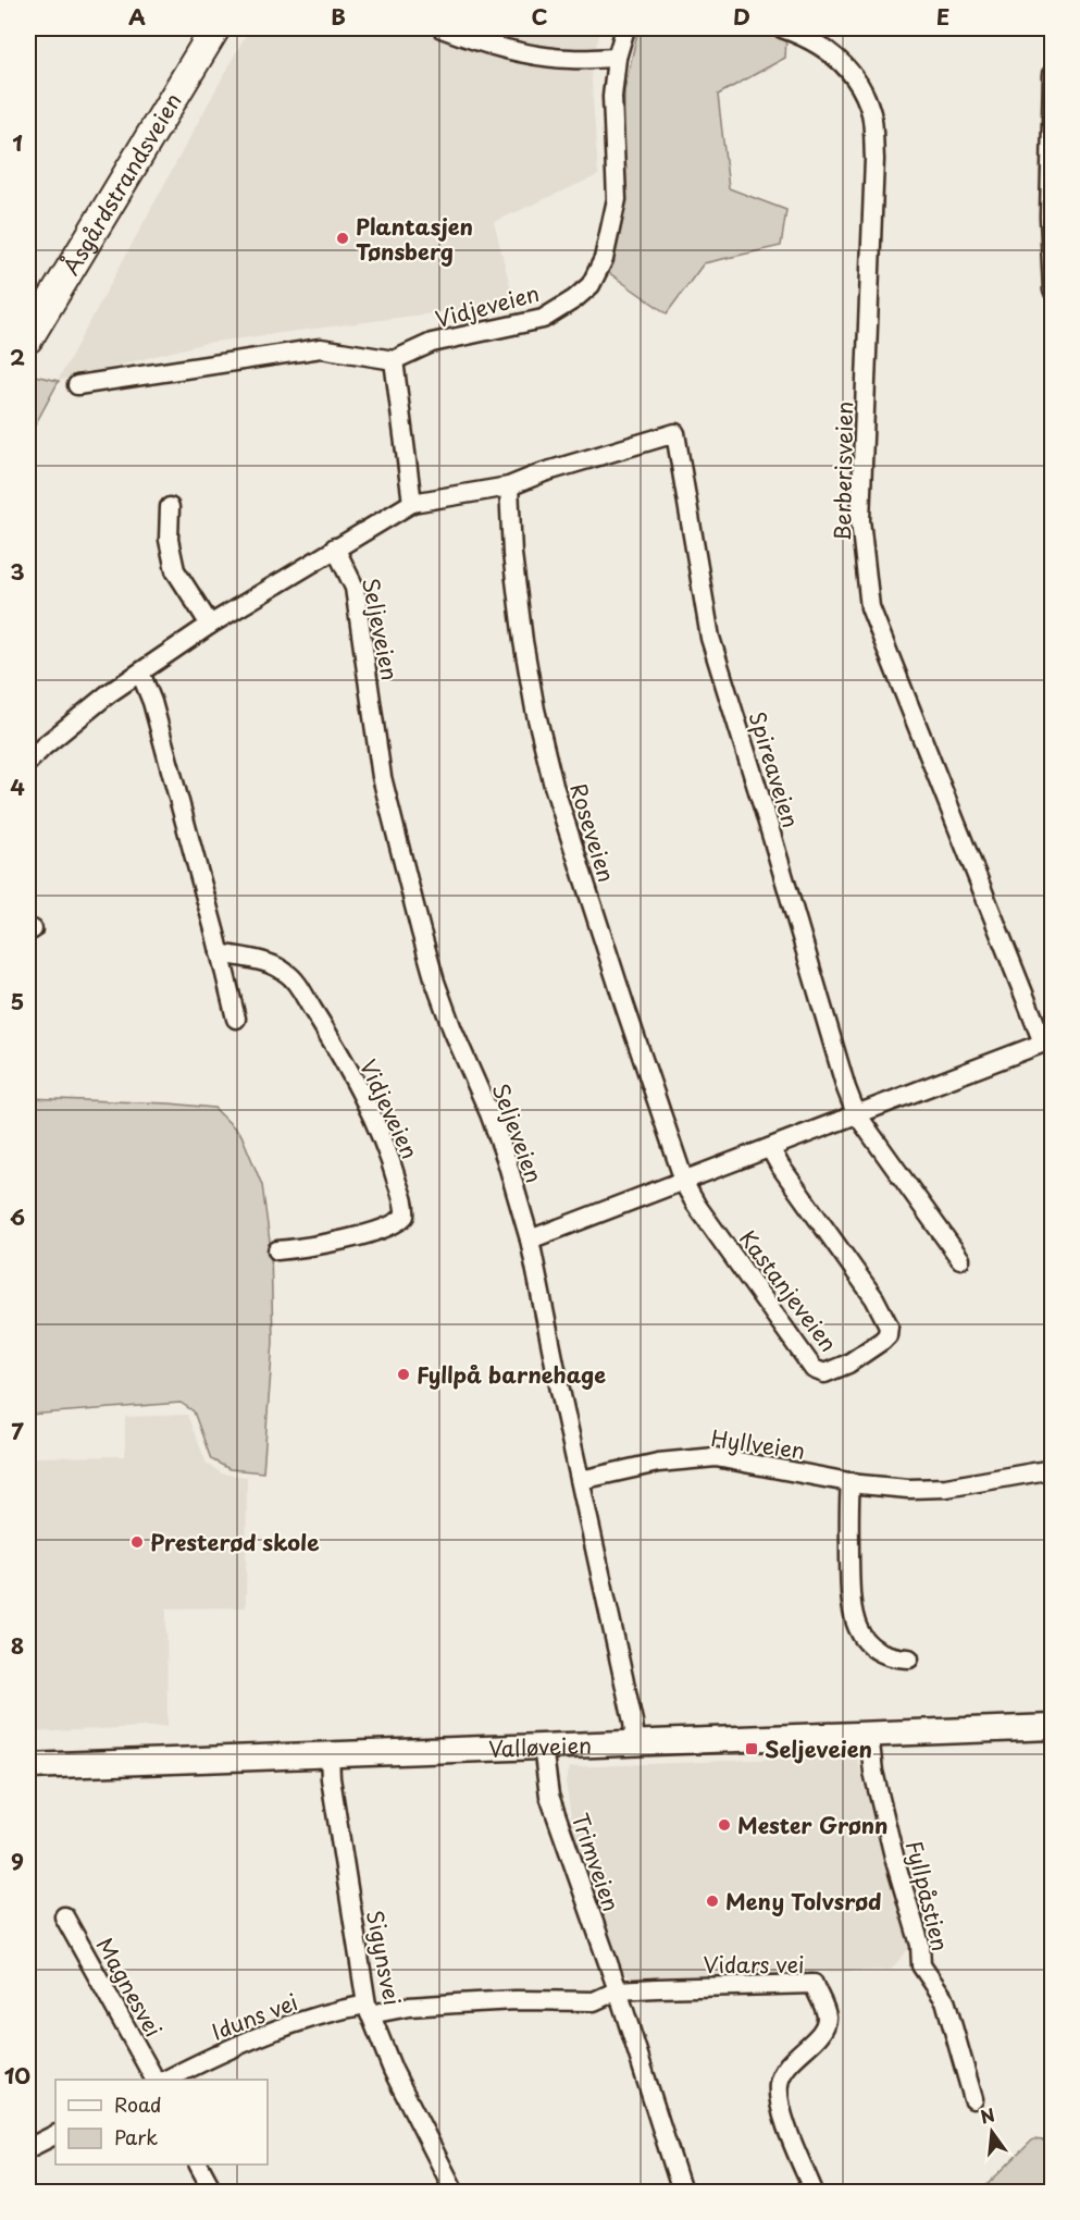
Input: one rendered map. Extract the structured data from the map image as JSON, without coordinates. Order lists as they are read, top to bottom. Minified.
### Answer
{"streets":{"main road":["Åsgårdstrandsveien","Valløveien"],"street":["Vidjeveien","Berberisveien","Seljeveien","Spireaveien","Roseveien","Kastanjeveien","Hyllveien","Trimveien","Fyllpåstien","Sigynsvei","Vidars vei","Magnesvei","Iduns vei"]},"crossings":[["Seljeveien","Hyllveien"],["Seljeveien","Valløveien"],["Spireaveien","Roseveien"],["Roseveien","Kastanjeveien"],["Valløveien","Trimveien"],["Valløveien","Fyllpåstien"],["Valløveien","Sigynsvei"],["Trimveien","Vidars vei"],["Sigynsvei","Iduns vei"]],"places":{"other":["Plantasjen Tønsberg","Fyllpå barnehage","Presterød skole","Mester Grønn","Meny Tolvsrød"],"transit":["Seljeveien"]},"legend":["Road","Park"],"north":"top","grid":{"columns":["A","B","C","D","E"],"rows":["1","2","3","4","5","6","7","8","9","10"]}}
